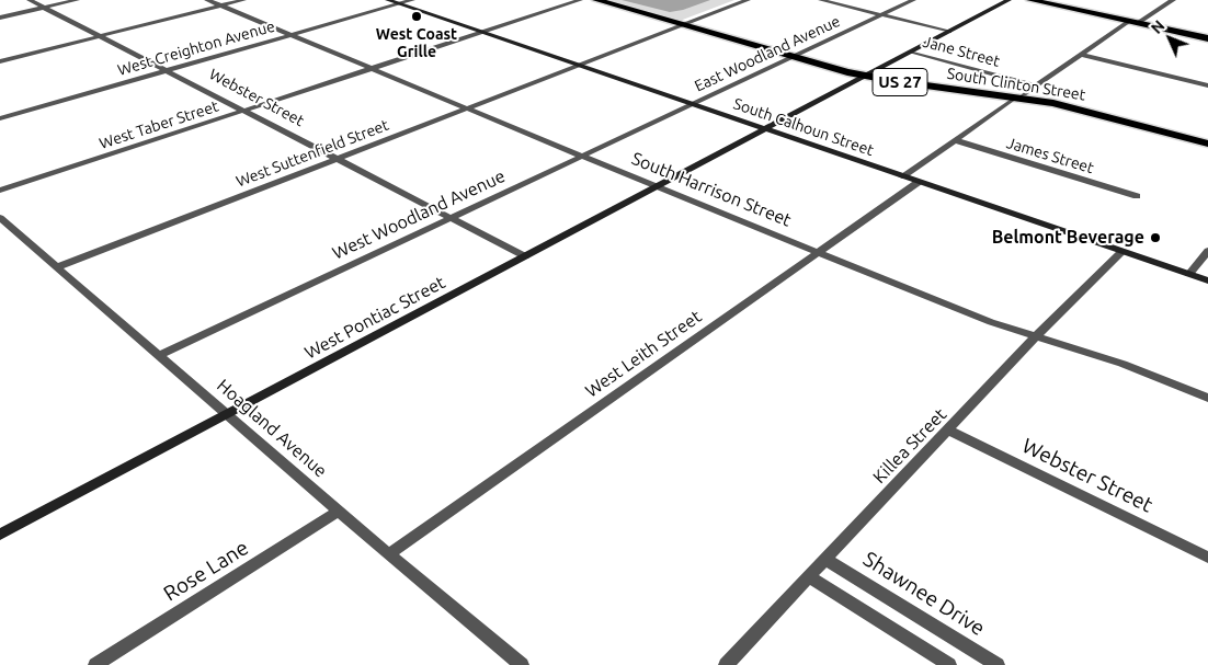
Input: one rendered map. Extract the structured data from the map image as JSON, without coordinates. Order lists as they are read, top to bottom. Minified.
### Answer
{"streets":{"highway":["US 27","South Clinton Street"],"street":["West Creighton Avenue","Jane Street","East Woodland Avenue","Webster Street","West Taber Street","South Calhoun Street","West Suttenfield Street","James Street","South Harrison Street","West Woodland Avenue","West Pontiac Street","West Leith Street","Hoagland Avenue","Killea Street","Rose Lane","Shawnee Drive"]},"crossings":[["West Creighton Avenue","Webster Street"],["West Creighton Avenue","South Calhoun Street"],["West Creighton Avenue","South Harrison Street"],["Jane Street","West Pontiac Street"],["East Woodland Avenue","South Clinton Street"],["East Woodland Avenue","South Calhoun Street"],["East Woodland Avenue","West Woodland Avenue"],["South Clinton Street","West Suttenfield Street"],["South Clinton Street","West Pontiac Street"],["Webster Street","West Taber Street"],["Webster Street","West Suttenfield Street"],["Webster Street","West Woodland Avenue"],["Webster Street","West Pontiac Street"],["Webster Street","Killea Street"],["West Taber Street","South Calhoun Street"],["West Taber Street","South Harrison Street"],["South Calhoun Street","West Suttenfield Street"],["South Calhoun Street","West Woodland Avenue"],["South Calhoun Street","West Pontiac Street"],["South Calhoun Street","West Leith Street"],["South Calhoun Street","Killea Street"],["West Suttenfield Street","South Harrison Street"],["West Suttenfield Street","Hoagland Avenue"],["South Harrison Street","West Woodland Avenue"],["South Harrison Street","West Pontiac Street"],["South Harrison Street","West Leith Street"],["South Harrison Street","Killea Street"],["West Woodland Avenue","Hoagland Avenue"],["West Pontiac Street","Hoagland Avenue"],["West Leith Street","Hoagland Avenue"],["Hoagland Avenue","Rose Lane"],["Killea Street","Shawnee Drive"]],"places":["West Coast Grille","Belmont Beverage"],"north":"top left"}
